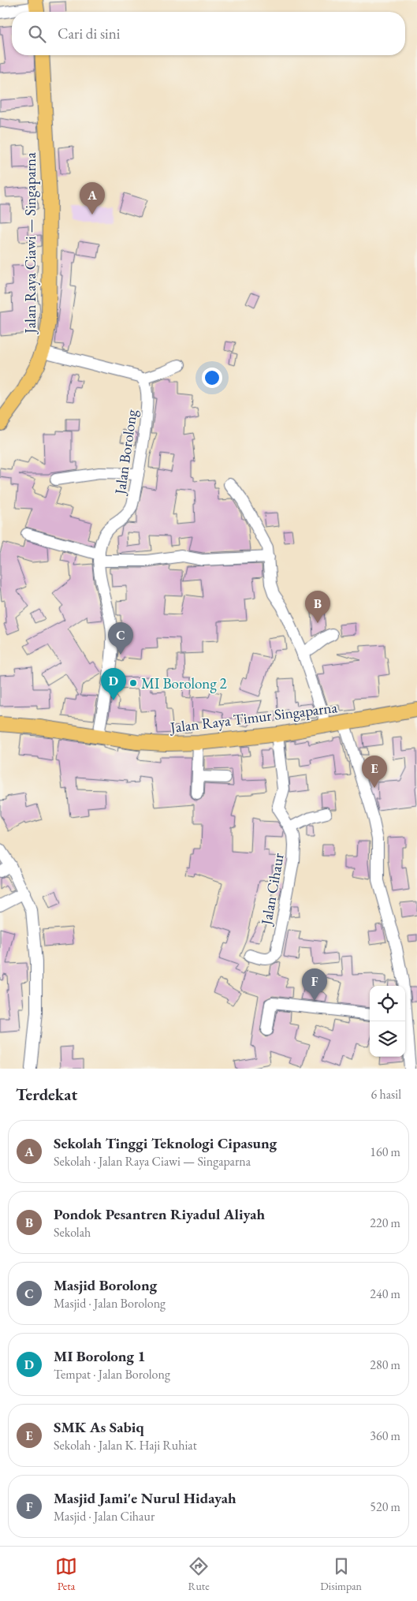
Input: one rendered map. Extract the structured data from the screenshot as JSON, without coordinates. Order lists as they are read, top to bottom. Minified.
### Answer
{"streets":{"main road":["Jalan Raya Ciawi — Singaparna","Jalan Raya Timur Singaparna"],"street":["Jalan Borolong","Jalan Cihaur"]},"crossings":[["Jalan Borolong","Jalan Raya Timur Singaparna"],["Jalan Raya Timur Singaparna","Jalan Cihaur"]],"places":["MI Borolong 2"],"page":{"search":"Cari di sini","pins":["A","B","C","D","E","F"],"heading":["Terdekat","6 hasil"],"list":[{"mark":"A","name":"Sekolah Tinggi Teknologi Cipasung","note":"Sekolah · Jalan Raya Ciawi — Singaparna","value":"160 m"},{"mark":"B","name":"Pondok Pesantren Riyadul Aliyah","note":"Sekolah","value":"220 m"},{"mark":"C","name":"Masjid Borolong","note":"Masjid · Jalan Borolong","value":"240 m"},{"mark":"D","name":"MI Borolong 1","note":"Tempat · Jalan Borolong","value":"280 m"},{"mark":"E","name":"SMK As Sabiq","note":"Sekolah · Jalan K. Haji Ruhiat","value":"360 m"},{"mark":"F","name":"Masjid Jami'e Nurul Hidayah","note":"Masjid · Jalan Cihaur","value":"520 m"}],"nav":["Peta","Rute","Disimpan"]}}
